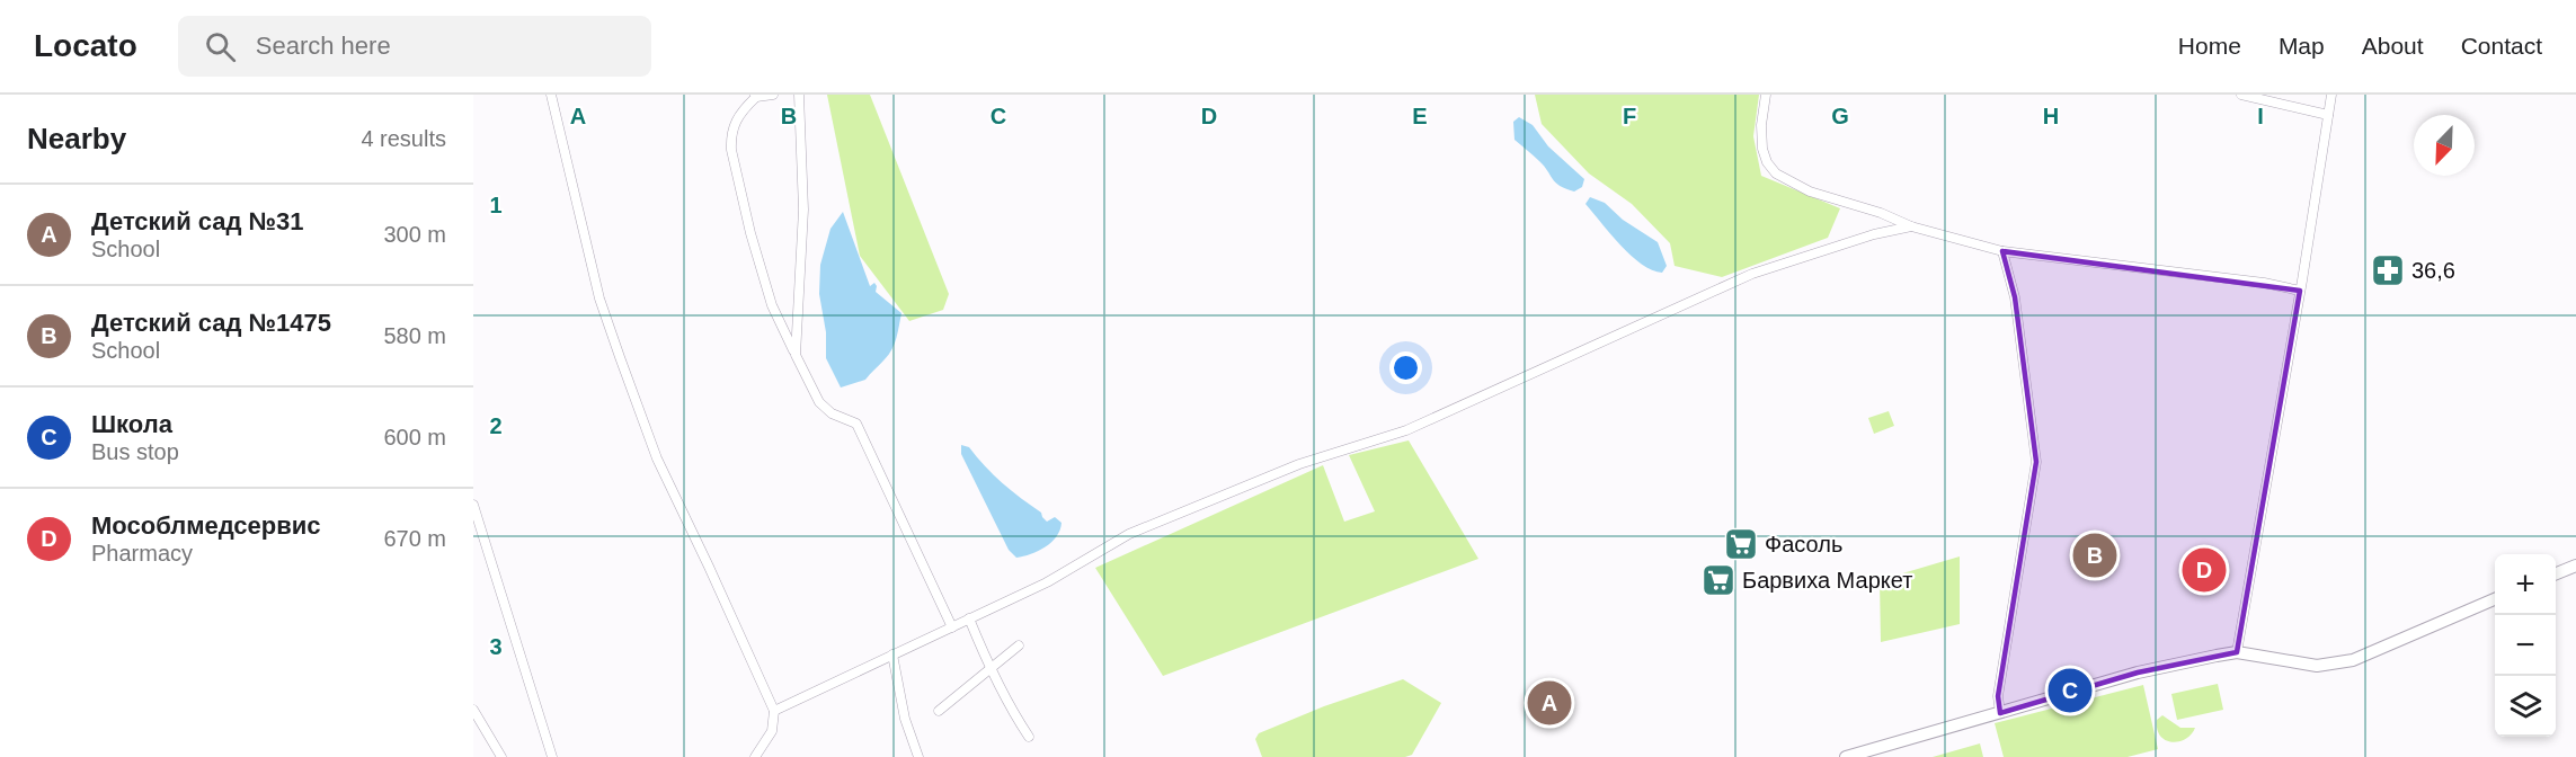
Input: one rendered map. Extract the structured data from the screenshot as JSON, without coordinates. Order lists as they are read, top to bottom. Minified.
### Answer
{"places":{"pharmacy":["36,6"],"supermarket":["Фасоль","Барвиха Маркет"]},"north":"bottom left","page":{"header":"Locato","search":"Search here","nav":["Home","Map","About","Contact"],"heading":["Nearby","4 results"],"list":[{"mark":"A","name":"Детский сад №31","note":"School","value":"300 m"},{"mark":"B","name":"Детский сад №1475","note":"School","value":"580 m"},{"mark":"C","name":"Школа","note":"Bus stop","value":"600 m"},{"mark":"D","name":"Мособлмедсервис","note":"Pharmacy","value":"670 m"}],"pins":["B","D","C","A"],"map_buttons":["+","−"]},"grid":{"columns":["A","B","C","D","E","F","G","H","I"],"rows":["1","2","3"]}}
